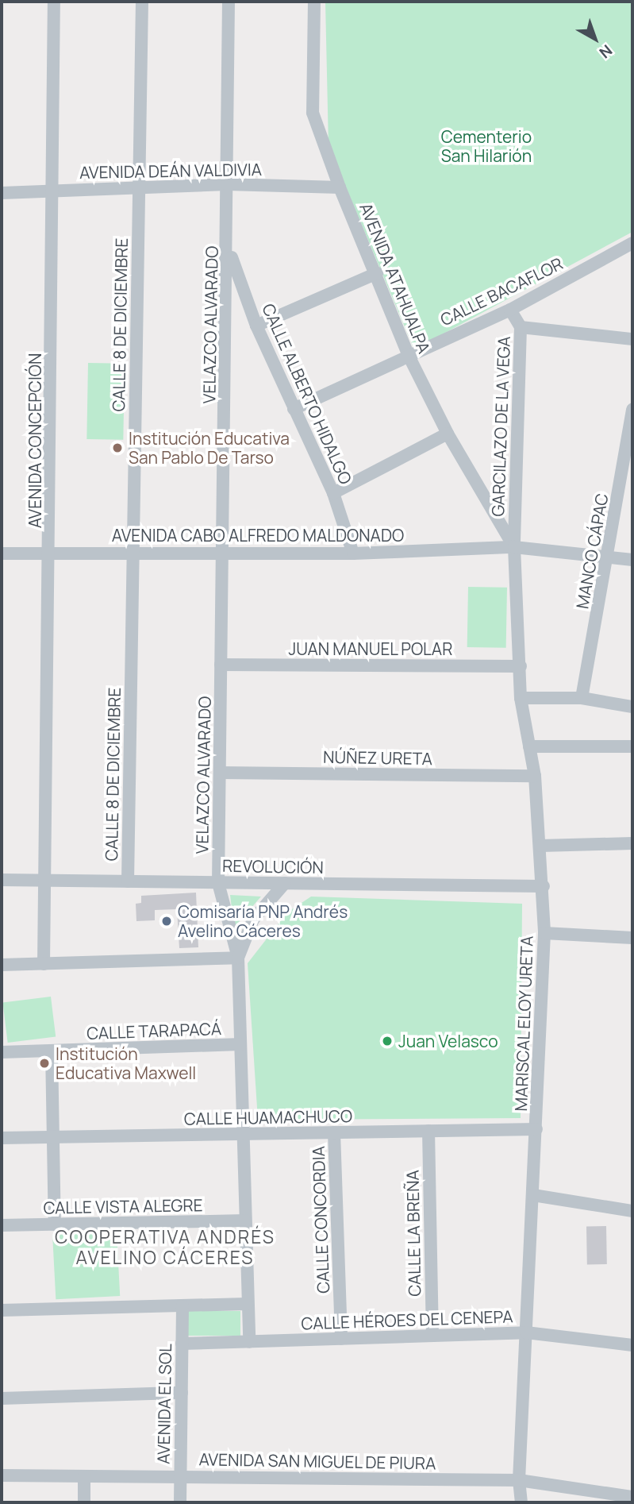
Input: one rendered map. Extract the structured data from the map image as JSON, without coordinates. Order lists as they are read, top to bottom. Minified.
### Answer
{"streets":{"street":["AVENIDA DEÁN VALDIVIA","AVENIDA ATAHUALPA","CALLE BACAFLOR","CALLE 8 DE DICIEMBRE","VELAZCO ALVARADO","CALLE ALBERTO HIDALGO","GARCILAZO DE LA VEGA","AVENIDA CONCEPCIÓN","AVENIDA CABO ALFREDO MALDONADO","MANCO CÁPAC","JUAN MANUEL POLAR","NÚÑEZ URETA","REVOLUCIÓN","MARISCAL ELOY URETA","CALLE TARAPACÁ","CALLE HUAMACHUCO","CALLE VISTA ALEGRE","CALLE CONCORDIA","CALLE LA BREÑA","CALLE HÉROES DEL CENEPA","AVENIDA EL SOL","AVENIDA SAN MIGUEL DE PIURA"]},"crossings":[["AVENIDA DEÁN VALDIVIA","AVENIDA ATAHUALPA"],["AVENIDA DEÁN VALDIVIA","CALLE 8 DE DICIEMBRE"],["AVENIDA DEÁN VALDIVIA","VELAZCO ALVARADO"],["AVENIDA DEÁN VALDIVIA","AVENIDA CONCEPCIÓN"],["AVENIDA ATAHUALPA","CALLE BACAFLOR"],["AVENIDA ATAHUALPA","GARCILAZO DE LA VEGA"],["AVENIDA ATAHUALPA","AVENIDA CABO ALFREDO MALDONADO"],["AVENIDA ATAHUALPA","MARISCAL ELOY URETA"],["CALLE BACAFLOR","CALLE ALBERTO HIDALGO"],["CALLE BACAFLOR","GARCILAZO DE LA VEGA"],["CALLE 8 DE DICIEMBRE","AVENIDA CABO ALFREDO MALDONADO"],["CALLE 8 DE DICIEMBRE","REVOLUCIÓN"],["VELAZCO ALVARADO","CALLE ALBERTO HIDALGO"],["VELAZCO ALVARADO","AVENIDA CABO ALFREDO MALDONADO"],["VELAZCO ALVARADO","JUAN MANUEL POLAR"],["VELAZCO ALVARADO","NÚÑEZ URETA"],["VELAZCO ALVARADO","REVOLUCIÓN"],["CALLE ALBERTO HIDALGO","AVENIDA CABO ALFREDO MALDONADO"],["GARCILAZO DE LA VEGA","AVENIDA CABO ALFREDO MALDONADO"],["GARCILAZO DE LA VEGA","MARISCAL ELOY URETA"],["AVENIDA CONCEPCIÓN","AVENIDA CABO ALFREDO MALDONADO"],["AVENIDA CONCEPCIÓN","REVOLUCIÓN"],["AVENIDA CABO ALFREDO MALDONADO","MANCO CÁPAC"],["AVENIDA CABO ALFREDO MALDONADO","MARISCAL ELOY URETA"],["JUAN MANUEL POLAR","MARISCAL ELOY URETA"],["NÚÑEZ URETA","MARISCAL ELOY URETA"],["REVOLUCIÓN","MARISCAL ELOY URETA"],["MARISCAL ELOY URETA","CALLE HUAMACHUCO"],["MARISCAL ELOY URETA","CALLE HÉROES DEL CENEPA"],["MARISCAL ELOY URETA","AVENIDA SAN MIGUEL DE PIURA"],["CALLE HUAMACHUCO","CALLE CONCORDIA"],["CALLE HUAMACHUCO","CALLE LA BREÑA"],["CALLE CONCORDIA","CALLE HÉROES DEL CENEPA"],["CALLE LA BREÑA","CALLE HÉROES DEL CENEPA"],["CALLE HÉROES DEL CENEPA","AVENIDA EL SOL"],["AVENIDA EL SOL","AVENIDA SAN MIGUEL DE PIURA"]],"districts":["COOPERATIVA ANDRÉS AVELINO CÁCERES"],"parks":["Cementerio San Hilarión"],"places":["Institución Educativa San Pablo De Tarso","Comisaría PNP Andrés Avelino Cáceres","Juan Velasco","Institución Educativa Maxwell"],"north":"bottom right"}
